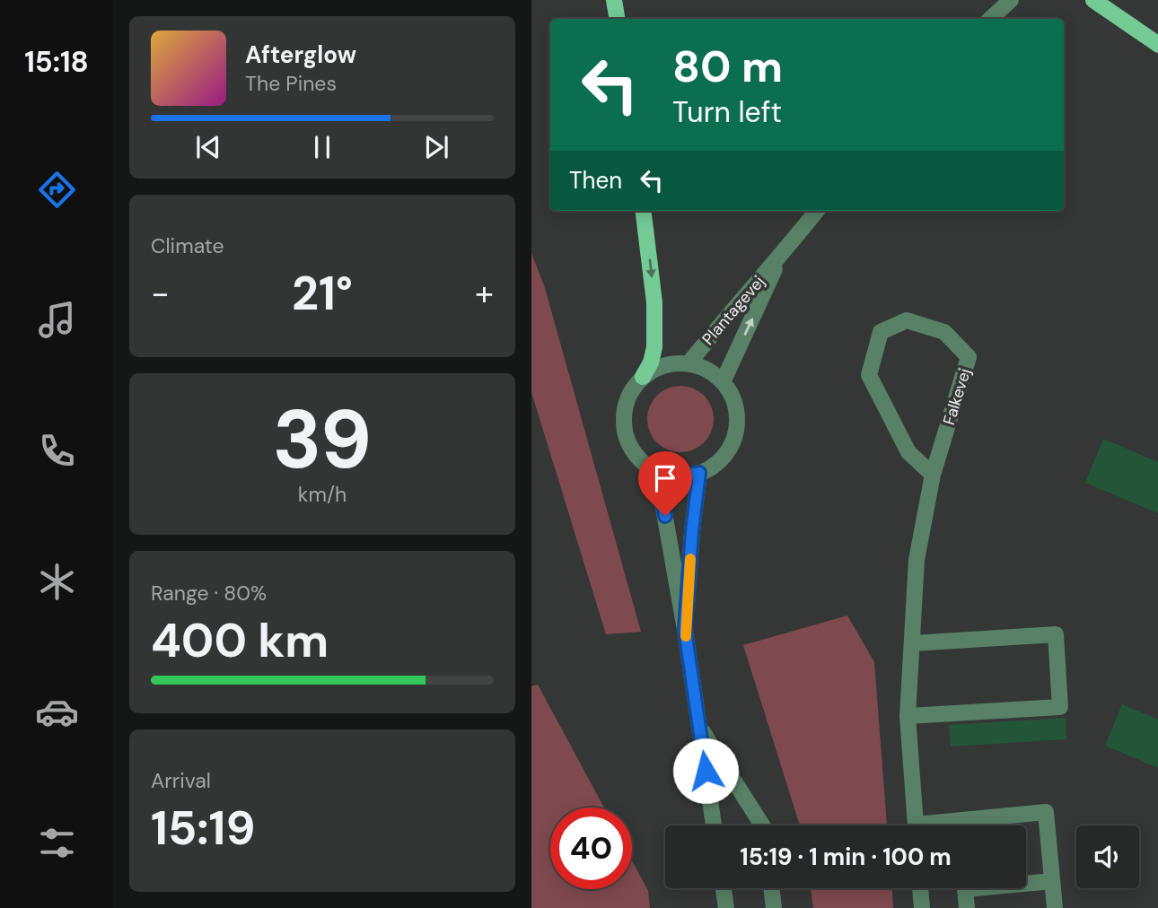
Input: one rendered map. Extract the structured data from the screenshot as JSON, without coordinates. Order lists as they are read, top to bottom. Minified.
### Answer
{"streets":{"street":["Plantagevej","Falkevej"]},"page":{"tabs":"15:18","turn":["80 m","Turn left"],"song":["Afterglow","The Pines"],"then":"Then","tile":["Climate",["39","km/h"],["Range · 80%","400 km"],["Arrival","15:19"]],"heat":["−","21°","+"],"limit":"40","trip":"15:19 · 1 min · 100 m"}}
